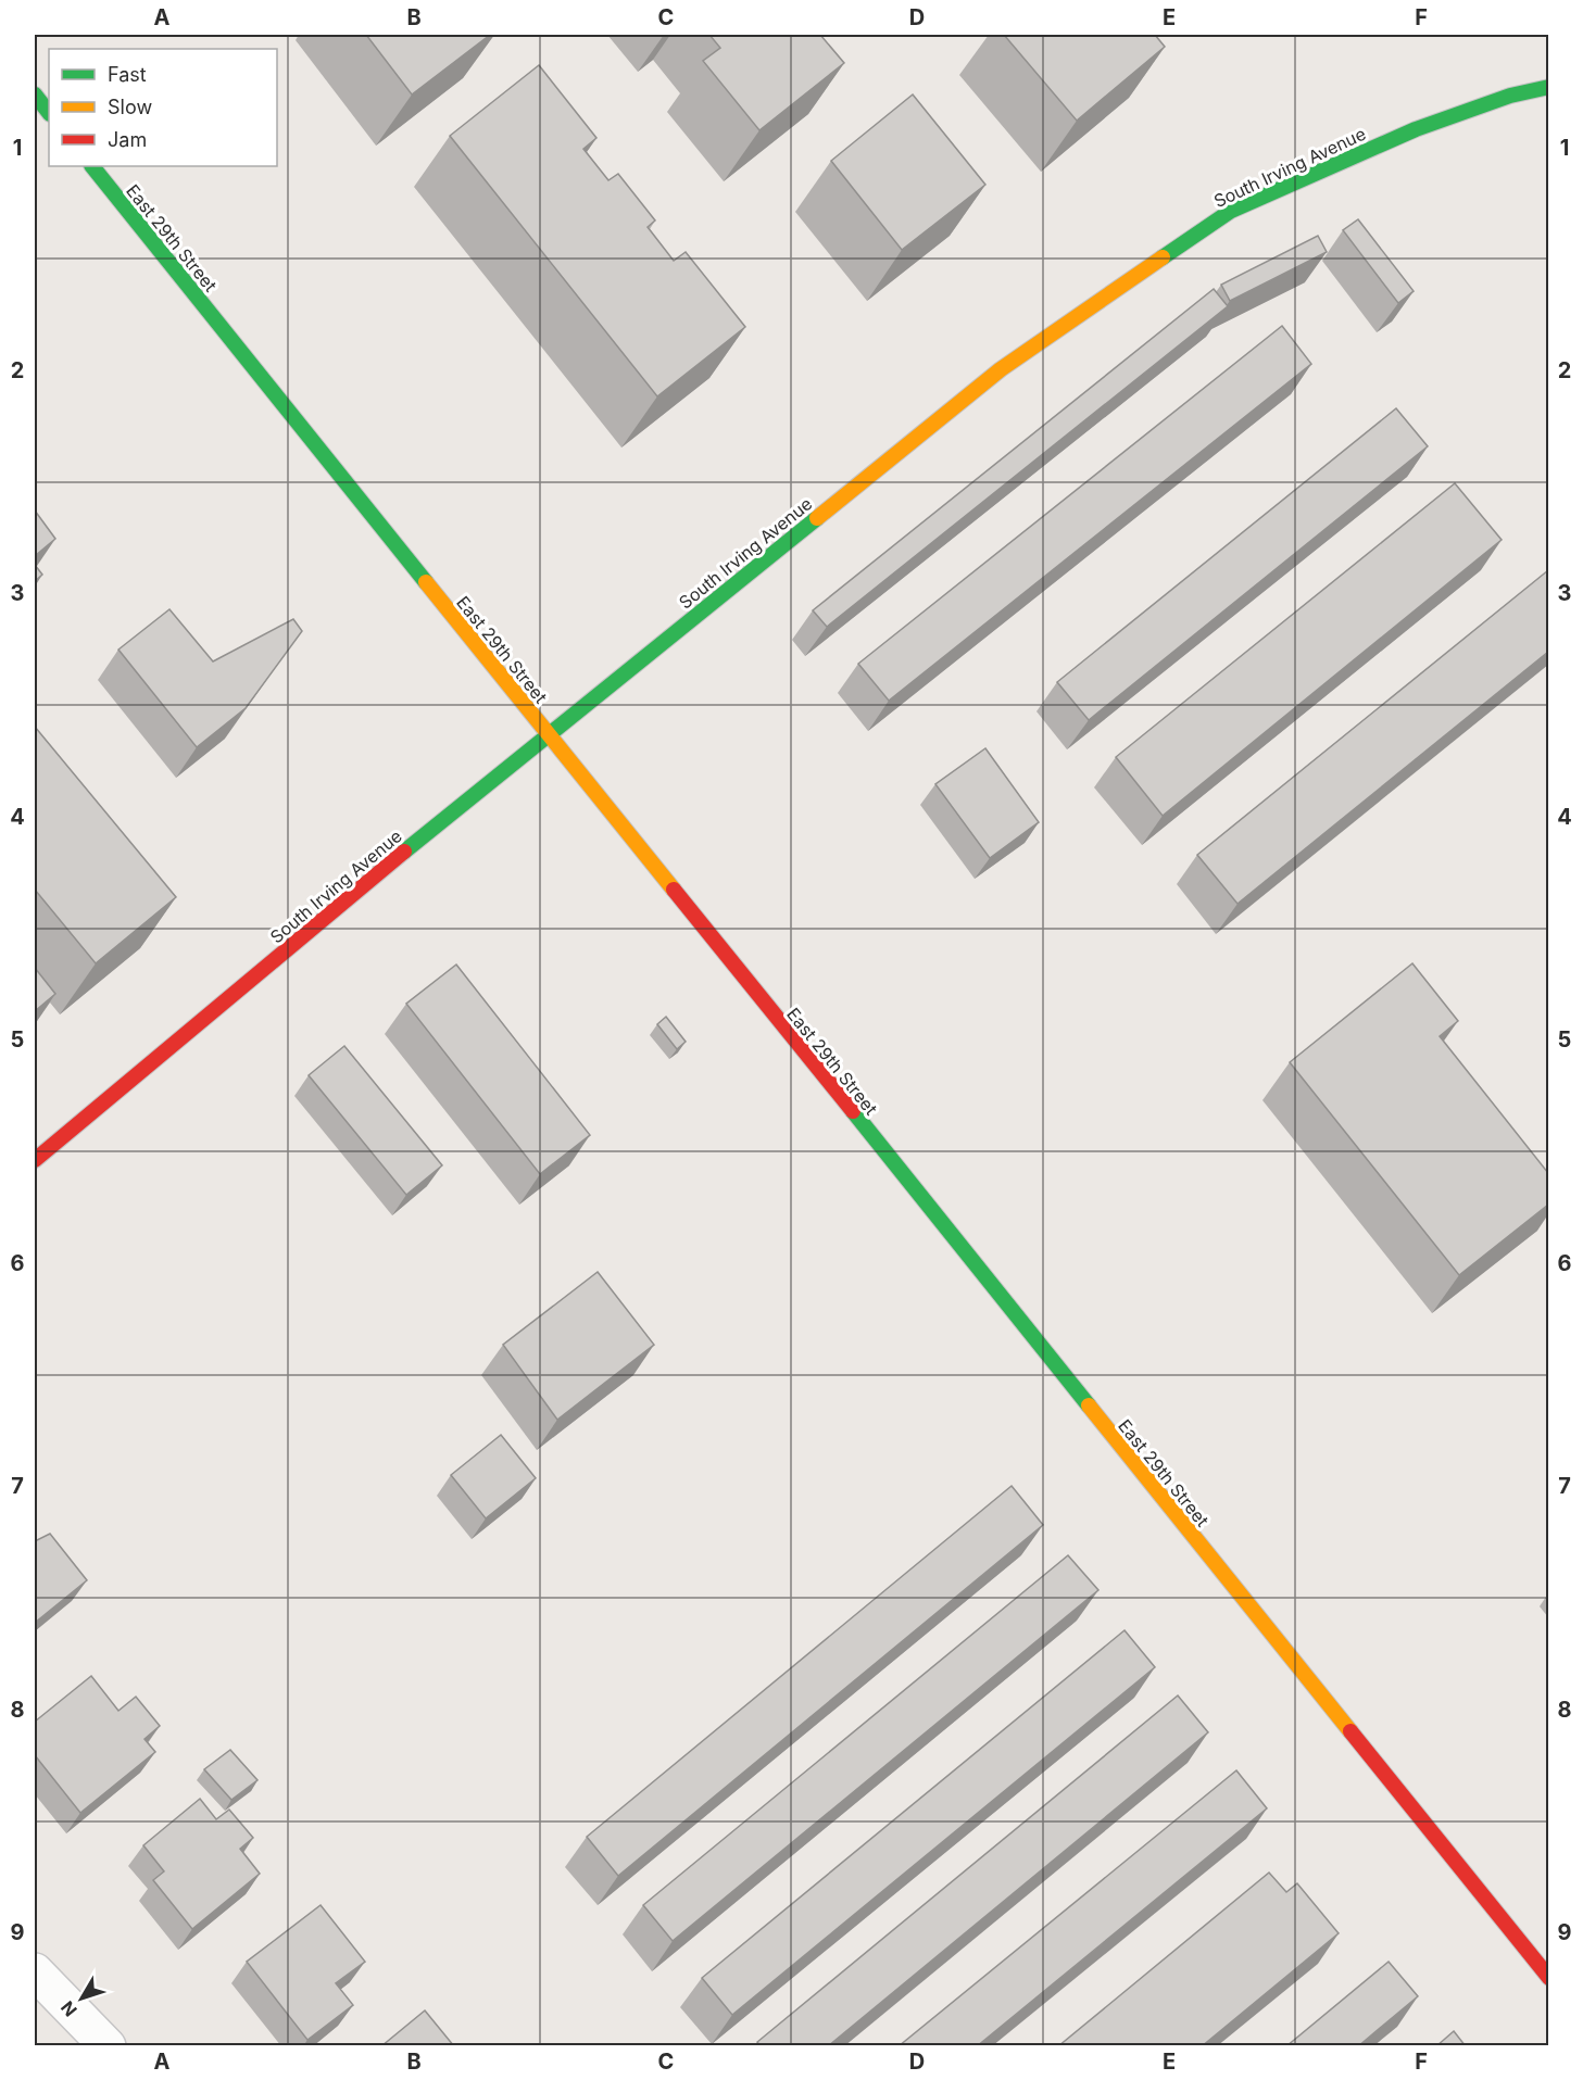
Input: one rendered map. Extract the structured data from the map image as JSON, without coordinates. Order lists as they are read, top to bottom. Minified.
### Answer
{"streets":{"street":["South Irving Avenue","East 29th Street"]},"crossings":[["South Irving Avenue","East 29th Street"]],"legend":["Fast","Slow","Jam"],"north":"bottom left","grid":{"columns":["A","B","C","D","E","F"],"rows":["1","2","3","4","5","6","7","8","9"]}}
